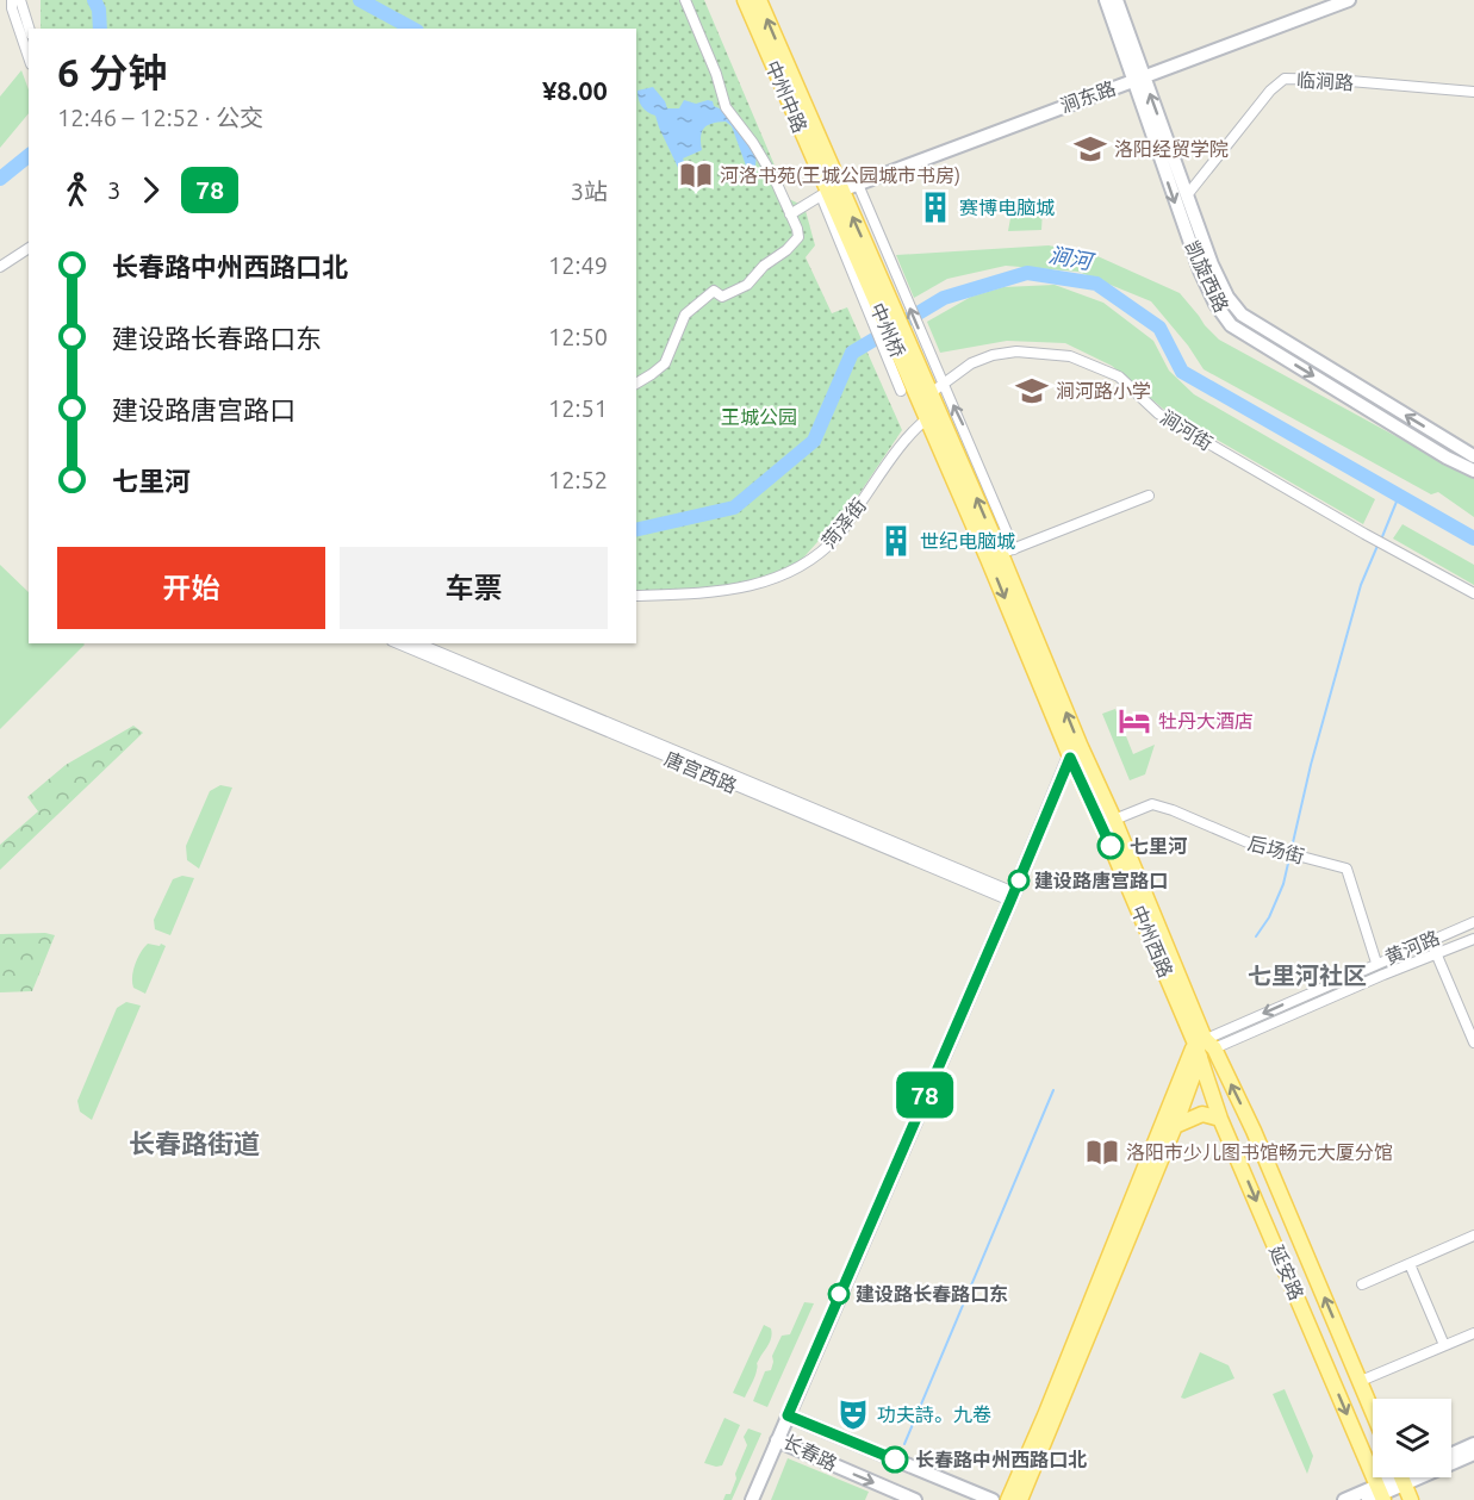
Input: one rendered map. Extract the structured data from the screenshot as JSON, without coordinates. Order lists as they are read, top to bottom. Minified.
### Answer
{"streets":{"main road":["中州中路","中州桥","中州西路","延安路"],"street":["临涧路","涧东路","凯旋西路","涧河街","菏泽街","唐宫西路","后场街","黄河路","长春路"]},"crossings":[["临涧路","凯旋西路"],["中州中路","涧东路"],["中州中路","中州桥"],["涧东路","凯旋西路"],["中州桥","涧河街"],["中州桥","中州西路"],["涧河街","中州西路"],["菏泽街","中州西路"],["后场街","中州西路"],["后场街","黄河路"],["中州西路","黄河路"],["中州西路","延安路"],["黄河路","延安路"]],"districts":["七里河社区","长春路街道"],"water":["涧河"],"parks":["王城公园"],"places":{"school or university":["洛阳经贸学院","涧河路小学"],"library":["河洛书苑(王城公园城市书房)","洛阳市少儿图书馆畅元大厦分馆"],"building":["赛博电脑城","世纪电脑城"],"hotel":["牡丹大酒店"],"other":["七里河","建设路唐宫路口","建设路长春路口东","长春路中州西路口北"],"theatre":["功夫詩。九卷"]},"lines":["bus line 78"],"page":{"on_map":"78","heading":["6 分钟","12:46 – 12:52 · 公交","¥8.00"],"legs":["3","78","3站"],"list":[{"name":"长春路中州西路口北","value":"12:49"},{"name":"建设路长春路口东","value":"12:50"},{"name":"建设路唐宫路口","value":"12:51"},{"name":"七里河","value":"12:52"}],"buttons":["开始","车票"]}}
